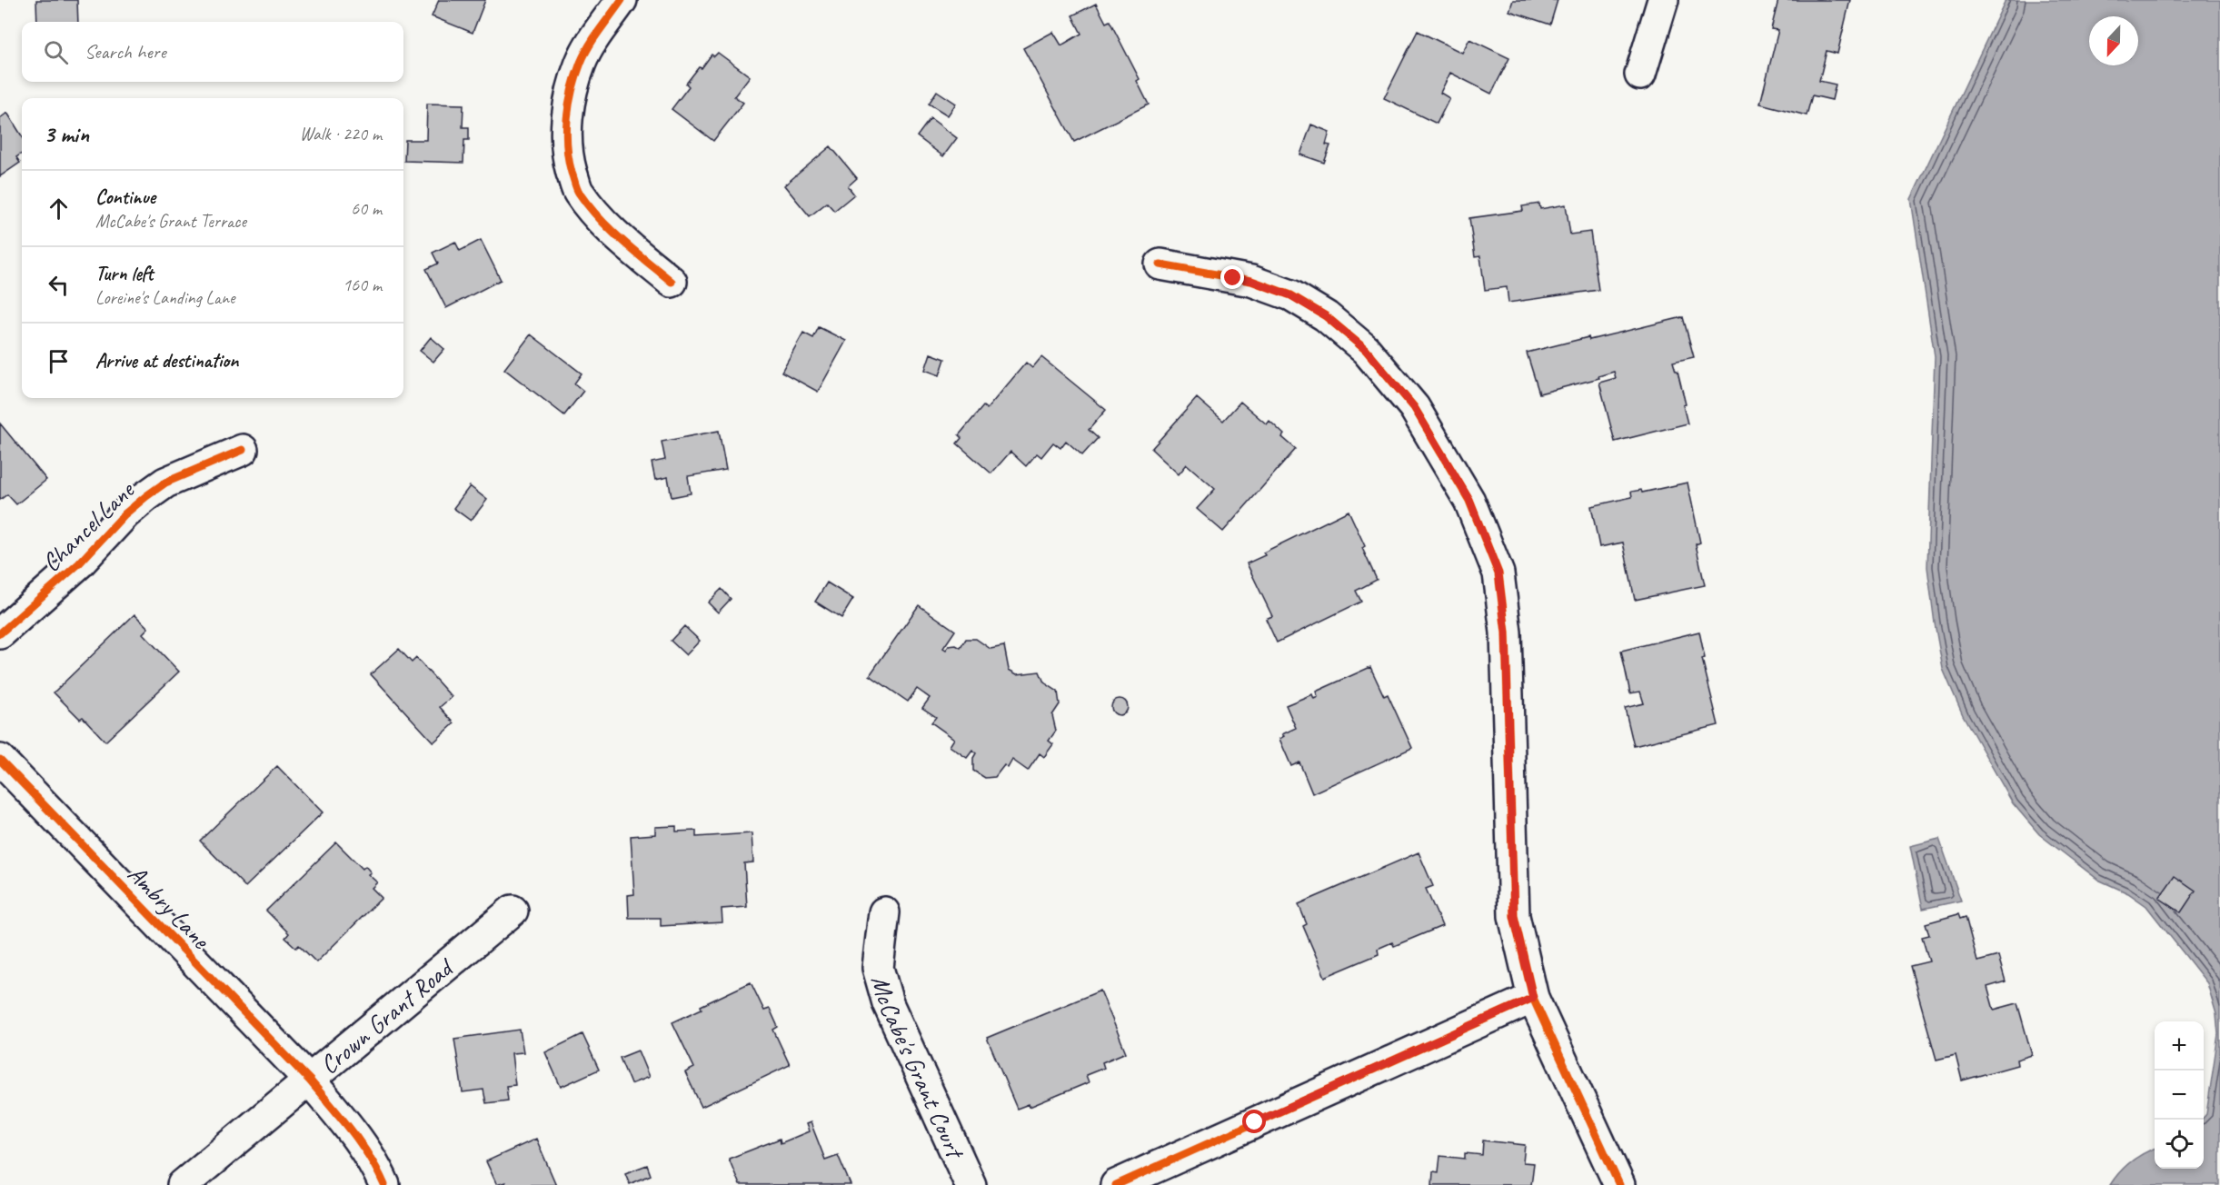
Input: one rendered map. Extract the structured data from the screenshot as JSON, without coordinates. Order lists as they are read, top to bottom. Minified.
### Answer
{"streets":{"street":["Chancel Lane","Ambry Lane","Crown Grant Road","McCabe's Grant Court"]},"crossings":[["Ambry Lane","Crown Grant Road"]],"north":"bottom","page":{"search":"Search here","heading":["3 min","Walk · 220 m"],"list":[["Continue","McCabe's Grant Terrace","60 m"],["Turn left","Loreine's Landing Lane","160 m"],"Arrive at destination"],"map_buttons":["+","−"]}}
